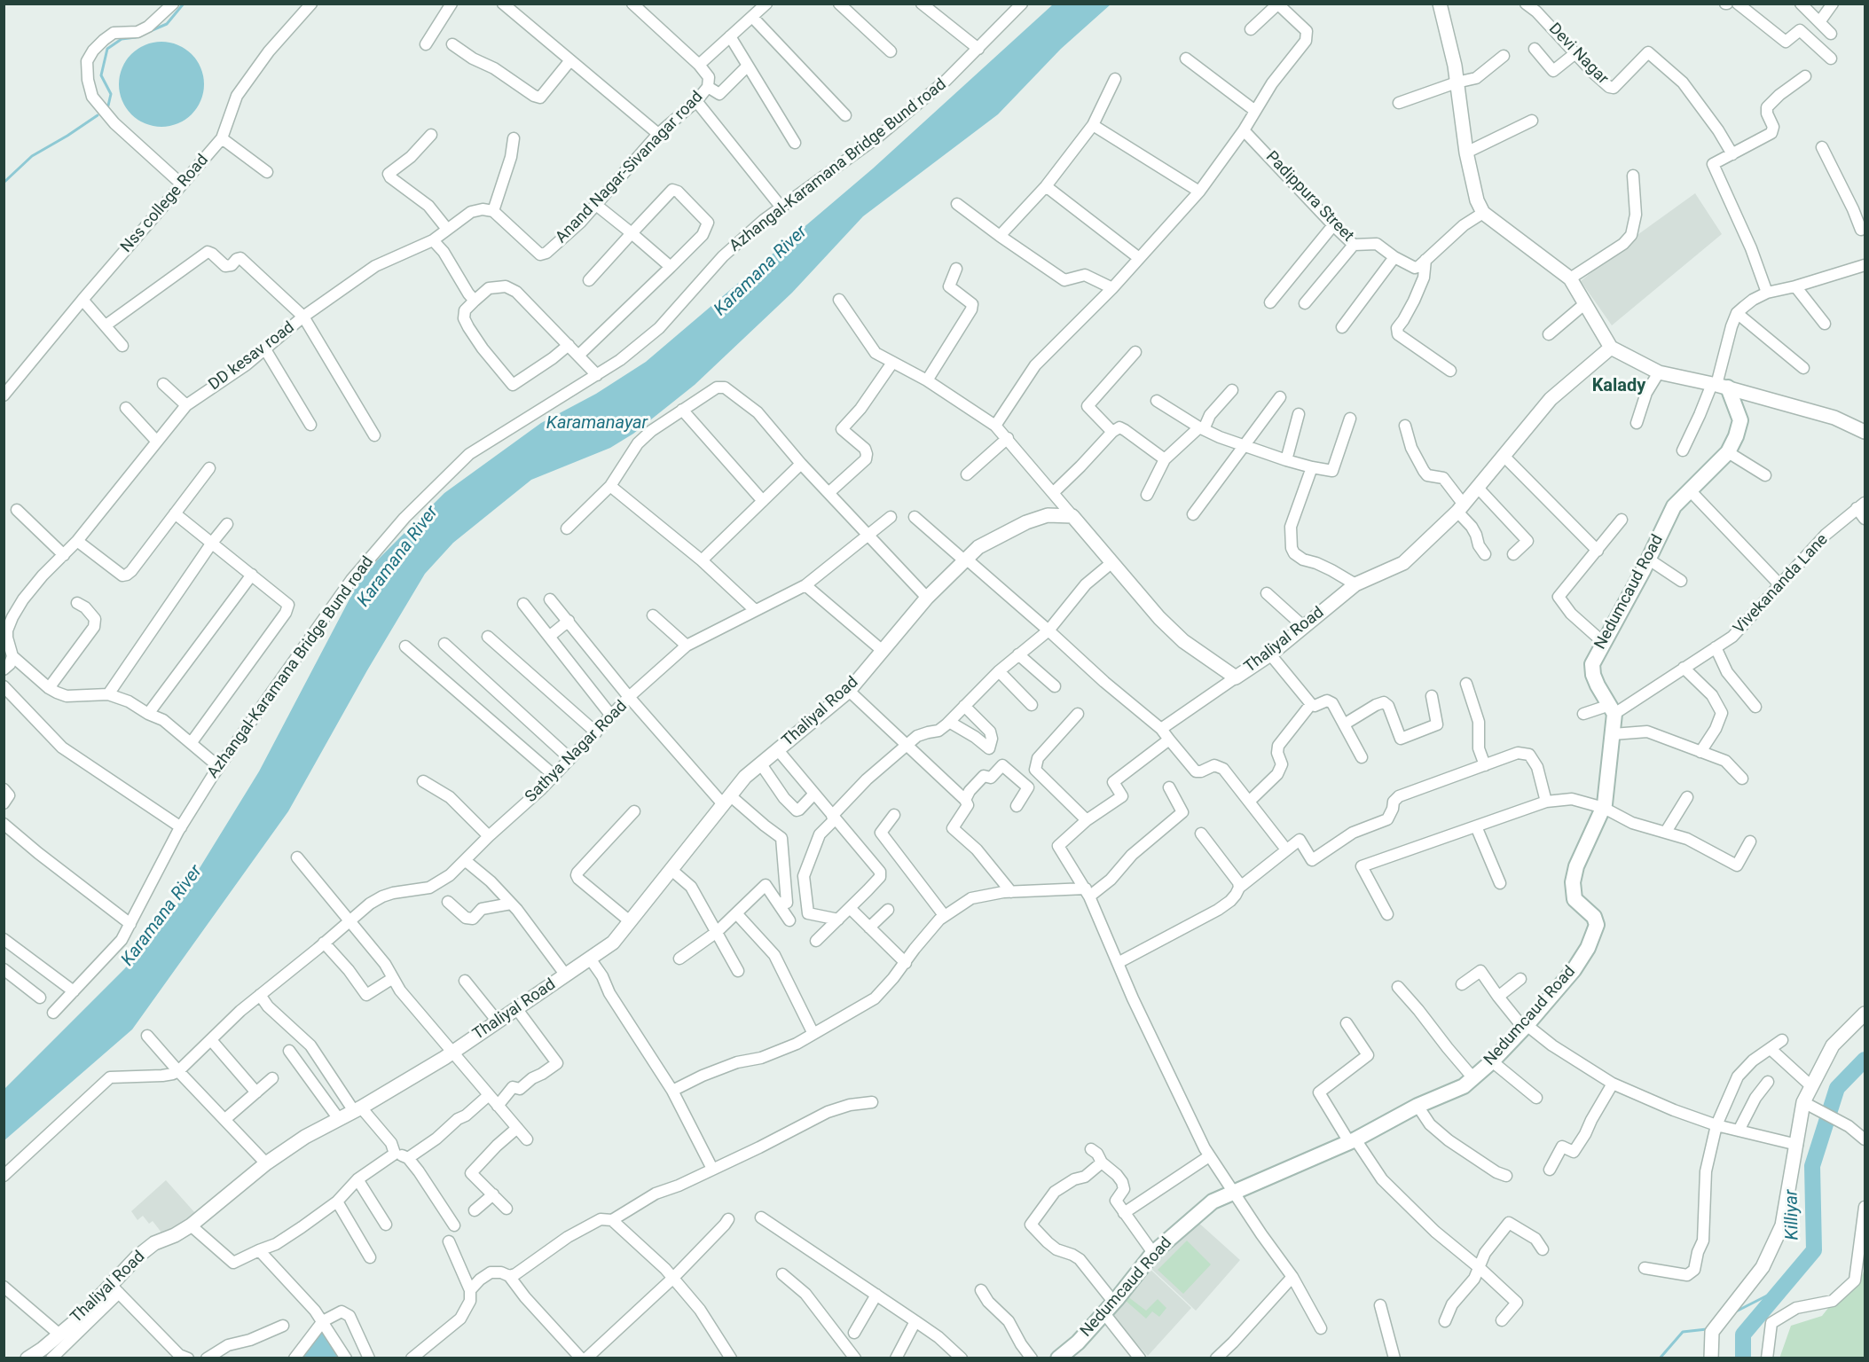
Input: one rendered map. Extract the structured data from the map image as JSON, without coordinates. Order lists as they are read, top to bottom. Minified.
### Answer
{"streets":{"main road":["Nedumcaud Road"],"street":["Devi Nagar","Azhangal-Karamana Bridge Bund road","Anand Nagar-Sivanagar road","Padippura Street","Nss college Road","DD kesav road","Vivekananda Lane","Thaliyal Road","Sathya Nagar Road"]},"crossings":[["Vivekananda Lane","Nedumcaud Road"],["Thaliyal Road","Sathya Nagar Road"]],"districts":["Kalady"],"water":["Karamana River","Karamanayar","Killiyar"]}
